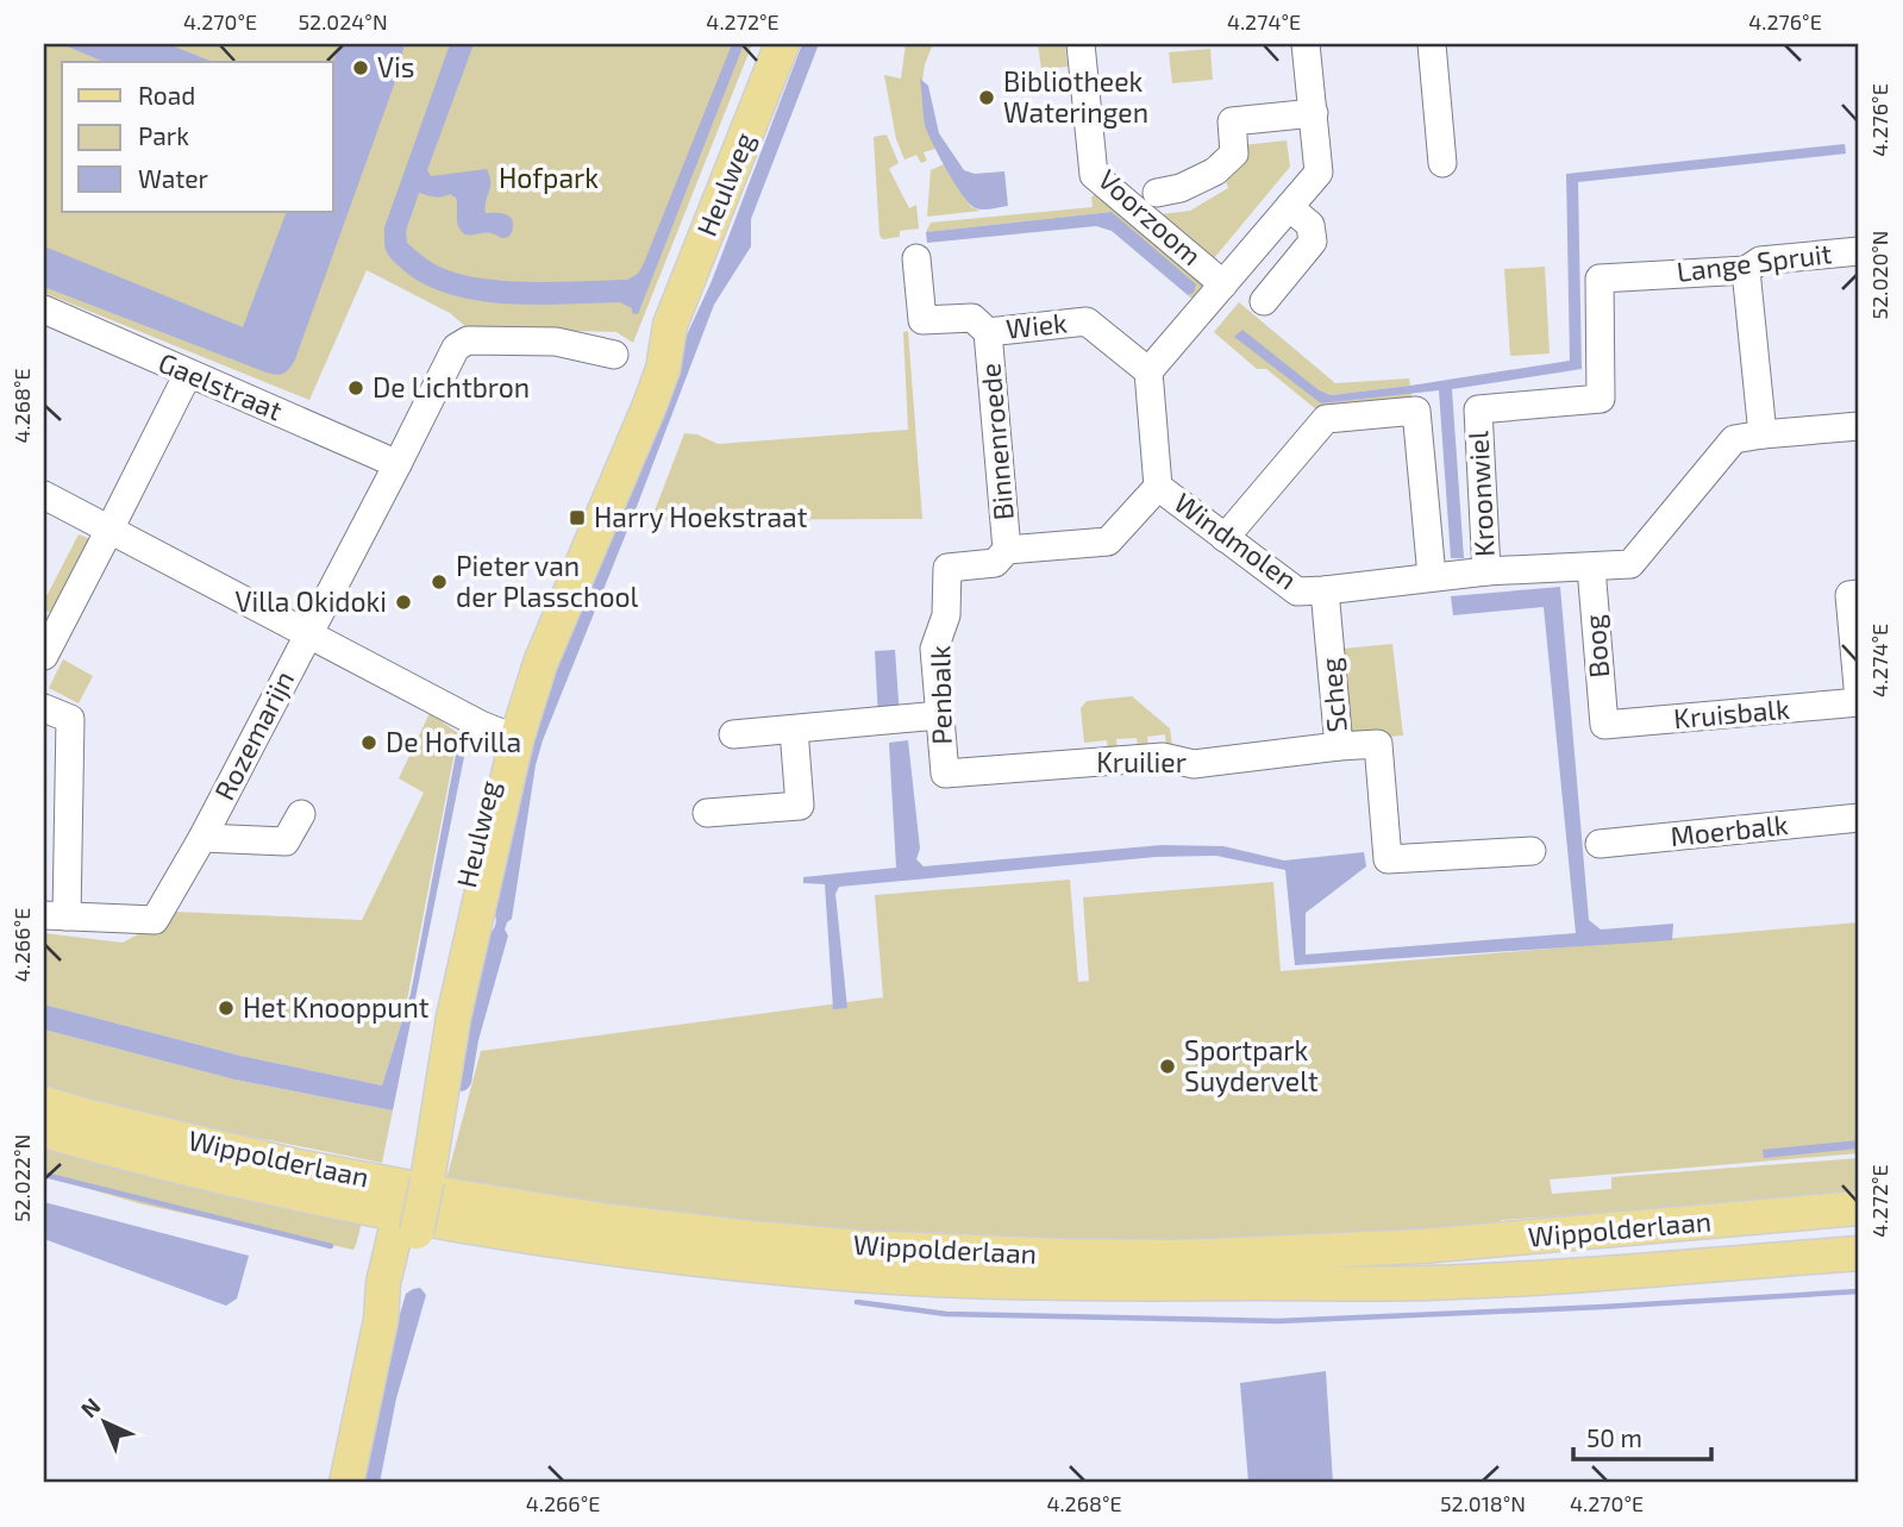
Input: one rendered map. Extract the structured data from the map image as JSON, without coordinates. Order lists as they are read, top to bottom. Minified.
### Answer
{"streets":{"main road":["Heulweg","Wippolderlaan"],"street":["Voorzoom","Lange Spruit","Wiek","Gaelstraat","Binnenroede","Kroonwiel","Windmolen","Boog","Penbalk","Scheg","Kruisbalk","Rozemarijn","Kruilier","Moerbalk"]},"crossings":[["Lange Spruit","Kroonwiel"],["Wiek","Binnenroede"],["Wiek","Windmolen"],["Gaelstraat","Rozemarijn"],["Binnenroede","Penbalk"],["Kroonwiel","Windmolen"],["Windmolen","Boog"],["Windmolen","Scheg"],["Boog","Kruisbalk"],["Penbalk","Kruilier"],["Scheg","Kruilier"]],"parks":["Hofpark"],"places":{"other":["Vis","Bibliotheek Wateringen","De Lichtbron","Pieter van der Plasschool","Villa Okidoki","De Hofvilla","Het Knooppunt","Sportpark Suydervelt"],"transit":["Harry Hoekstraat"]},"legend":["Road","Park","Water"],"scale_bar":"50 m","north":"top left","coordinates":["4.270°E","52.024°N","4.272°E","4.274°E","4.276°E","52.020°N","4.268°E","4.266°E","52.022°N","52.018°N"]}
